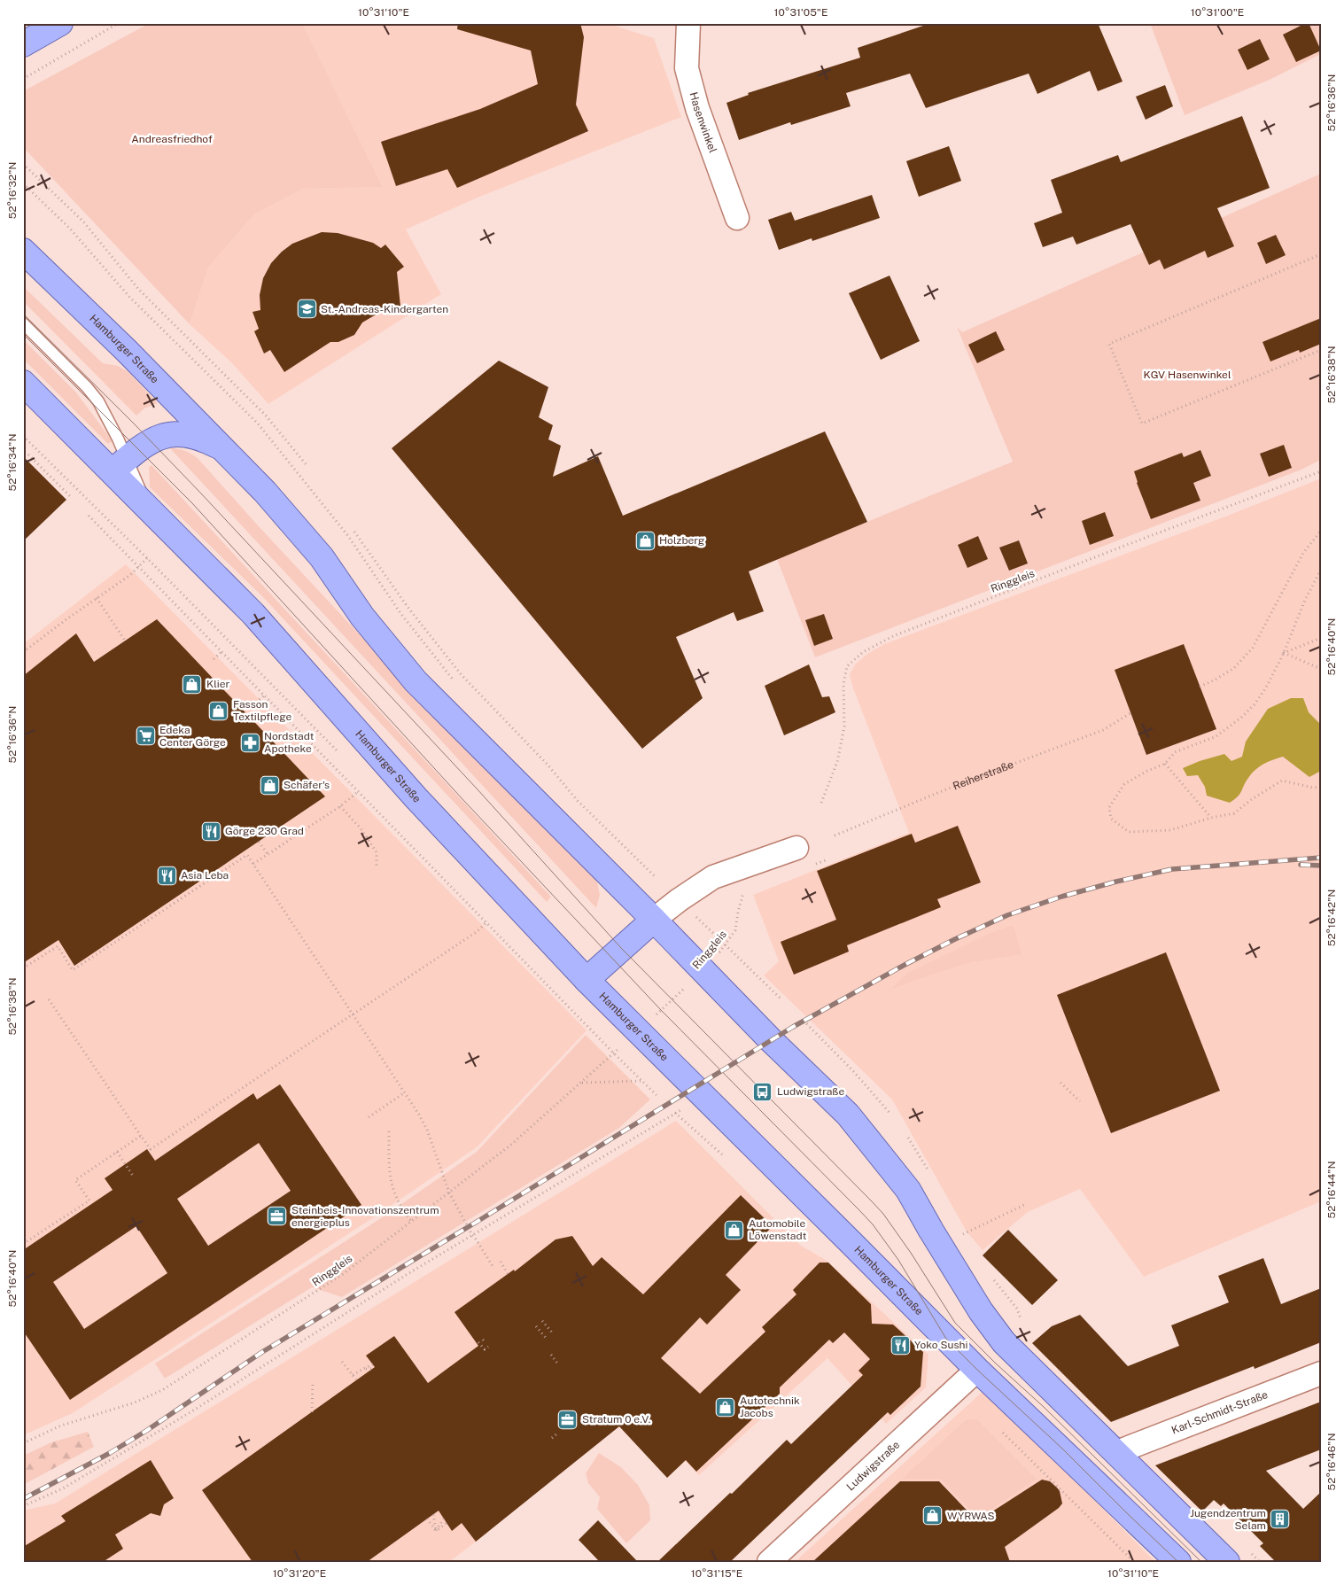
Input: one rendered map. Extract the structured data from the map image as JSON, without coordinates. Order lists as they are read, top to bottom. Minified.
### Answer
{"streets":{"main road":["Hamburger Straße"],"street":["Hasenwinkel","Karl-Schmidt-Straße","Ludwigstraße"],"path":["Ringgleis","Reiherstraße"]},"crossings":[["Hamburger Straße","Ringgleis"],["Hamburger Straße","Karl-Schmidt-Straße"],["Hamburger Straße","Ludwigstraße"]],"parks":["Andreasfriedhof","KGV Hasenwinkel"],"places":{"school or university":["St.-Andreas-Kindergarten"],"shop":["Holzberg","Klier","Fasson Textilpflege","Schäfer's","Automobile Löwenstadt","Autotechnik Jacobs","WYRWAS"],"supermarket":["Edeka Center Görge"],"pharmacy":["Nordstadt Apotheke"],"restaurant":["Görge 230 Grad","Asia Leba","Yoko Sushi"],"bus stop":["Ludwigstraße"],"office":["Steinbeis-Innovationszentrum energieplus","Stratum 0 e.V."],"building":["Jugendzentrum Selam"]},"coordinates":["10°31'10\"E","10°31'05\"E","10°31'00\"E","52°16'36\"N","52°16'32\"N","52°16'38\"N","52°16'34\"N","52°16'40\"N","52°16'42\"N","52°16'44\"N","52°16'46\"N","10°31'20\"E","10°31'15\"E"]}
